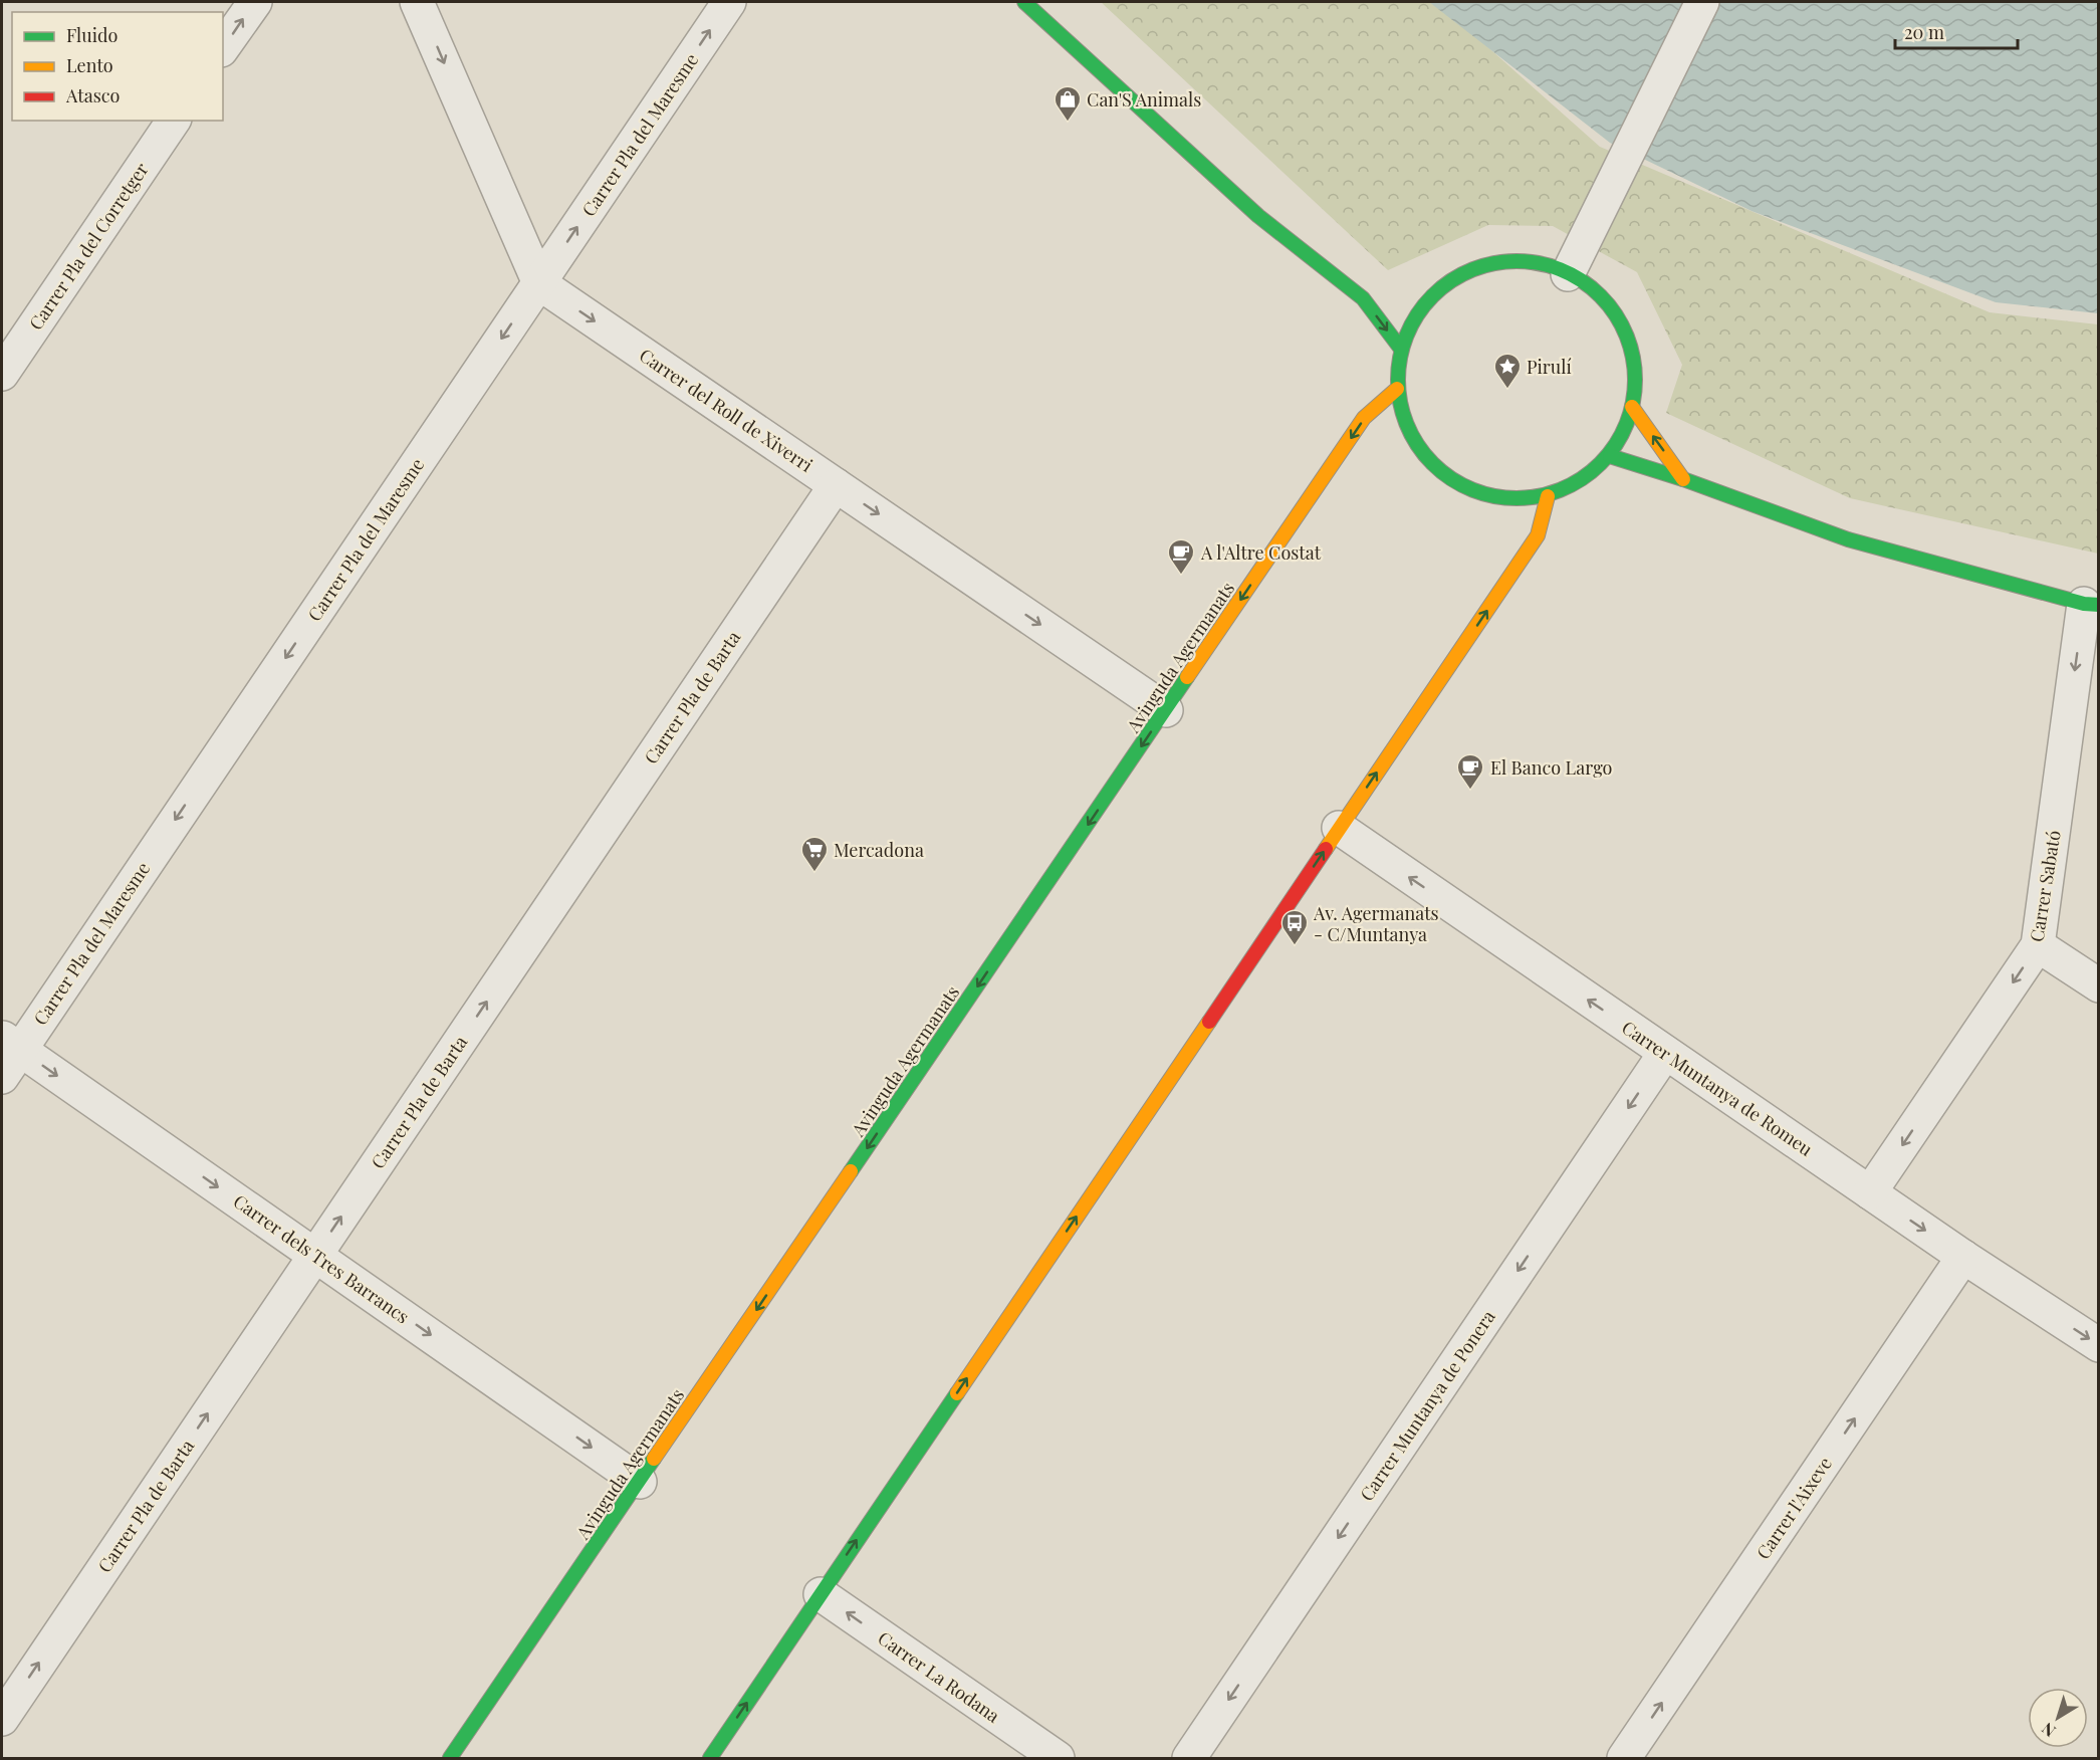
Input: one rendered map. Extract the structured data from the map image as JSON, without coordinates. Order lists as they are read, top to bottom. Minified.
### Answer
{"streets":{"street":["Carrer Pla del Maresme","Carrer Pla del Corretger","Carrer del Roll de Xiverri","Avinguda Agermanats","Carrer Pla de Barta","Carrer Sabató","Carrer Muntanya de Romeu","Carrer dels Tres Barrancs","Carrer Muntanya de Ponera","Carrer l'Aixeve","Carrer La Rodana"]},"crossings":[["Carrer Pla del Maresme","Carrer del Roll de Xiverri"],["Carrer Pla del Maresme","Carrer dels Tres Barrancs"],["Carrer del Roll de Xiverri","Avinguda Agermanats"],["Carrer del Roll de Xiverri","Carrer Pla de Barta"],["Avinguda Agermanats","Carrer dels Tres Barrancs"],["Carrer Pla de Barta","Carrer dels Tres Barrancs"],["Carrer Sabató","Carrer Muntanya de Romeu"],["Carrer Muntanya de Romeu","Carrer Muntanya de Ponera"],["Carrer Muntanya de Romeu","Carrer l'Aixeve"]],"one_way":["Carrer del Roll de Xiverri","Avinguda Agermanats","Carrer Pla de Barta","Carrer Sabató","Carrer dels Tres Barrancs","Carrer Muntanya de Ponera","Carrer l'Aixeve","Carrer La Rodana"],"places":{"shop":["Can'S Animals"],"place":["Pirulí"],"cafe":["A l'Altre Costat","El Banco Largo"],"supermarket":["Mercadona"],"bus stop":["Av. Agermanats - C/Muntanya"]},"legend":["Fluido","Lento","Atasco"],"scale_bar":"20 m","north":"bottom left"}
